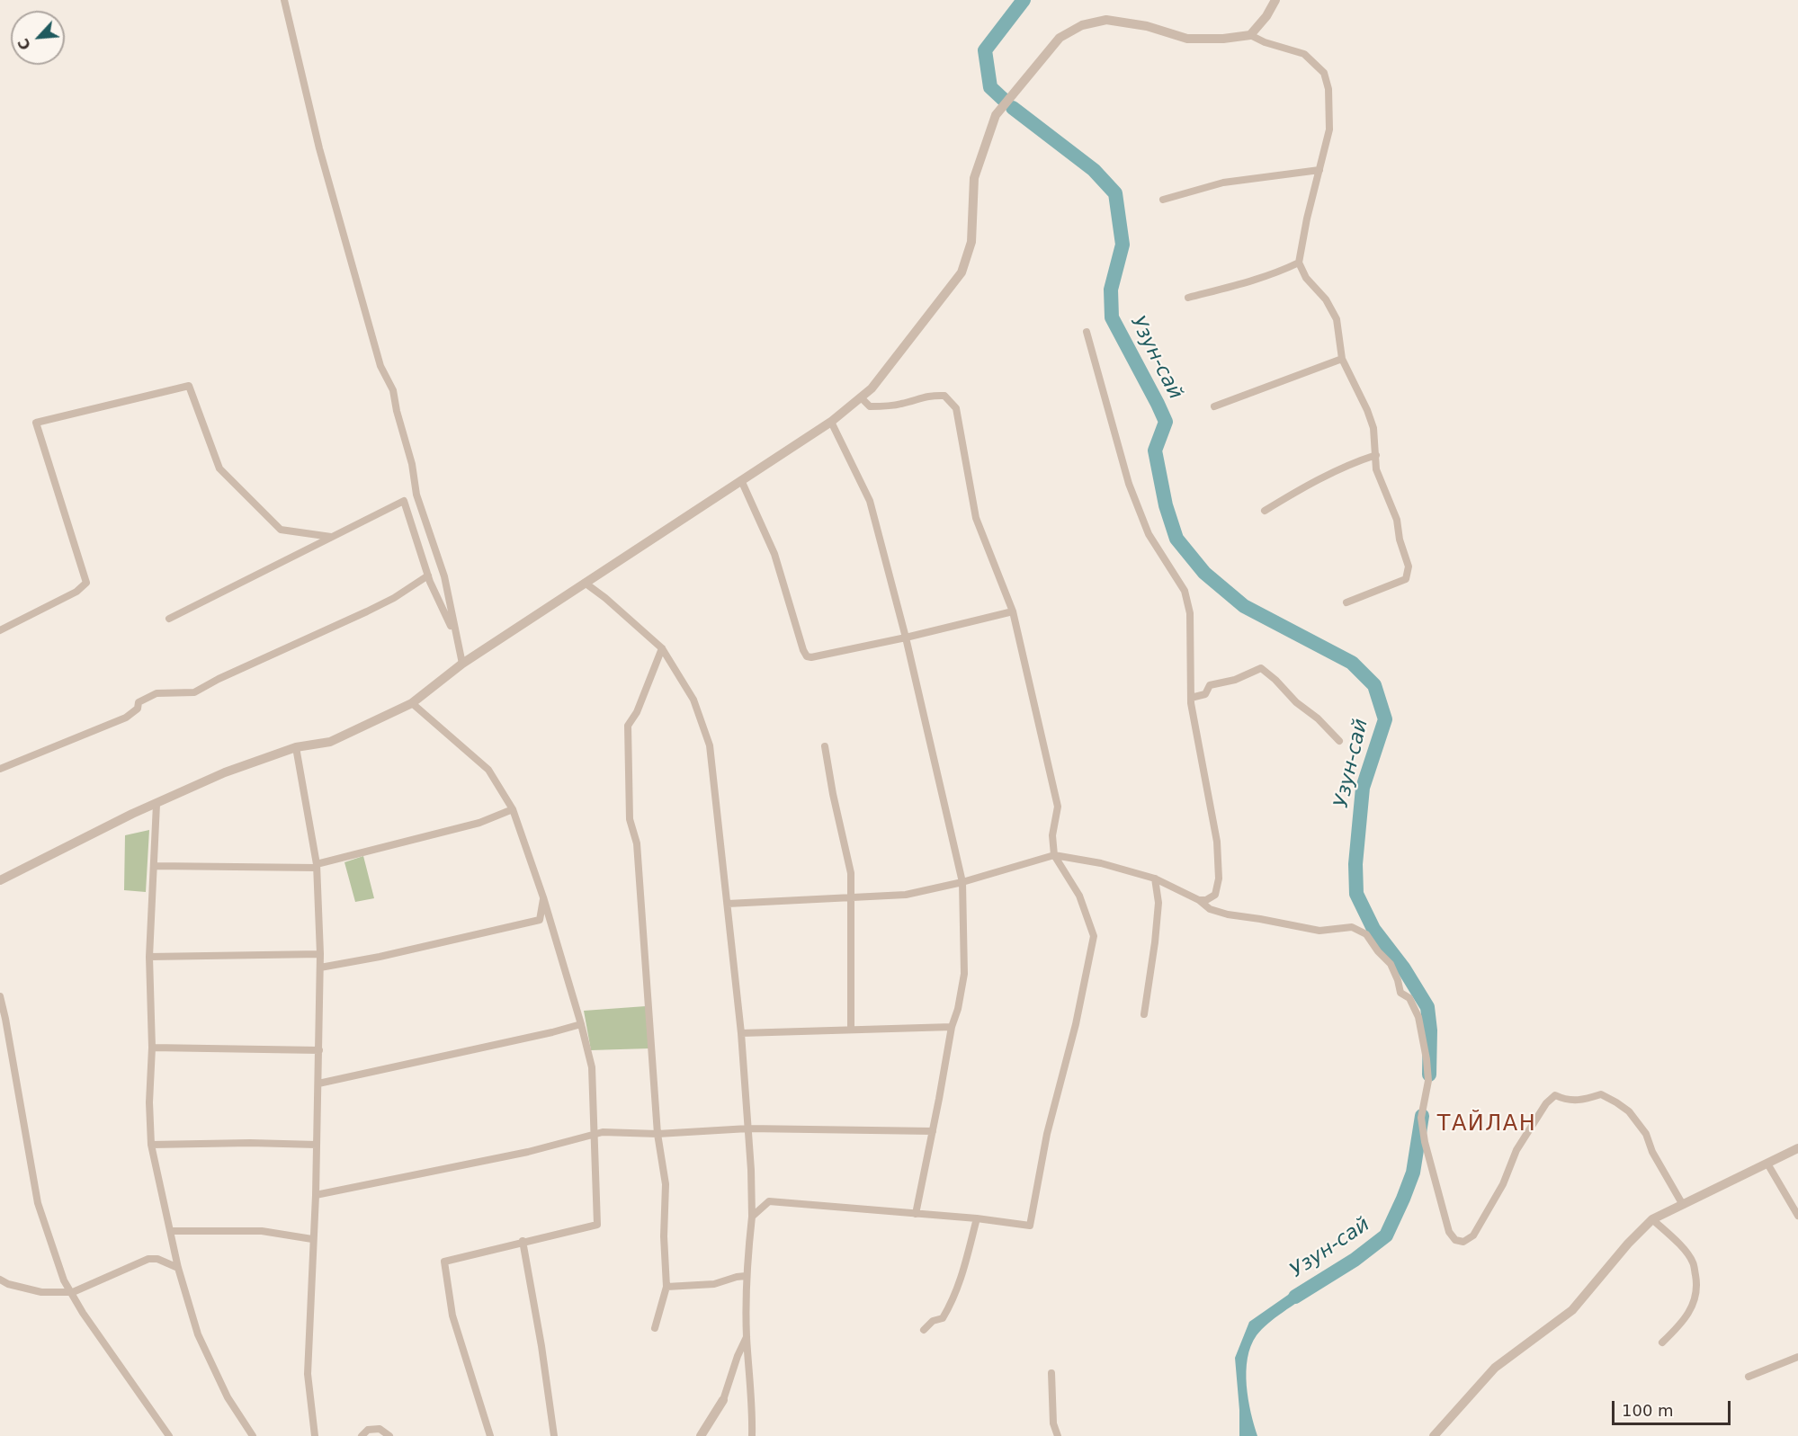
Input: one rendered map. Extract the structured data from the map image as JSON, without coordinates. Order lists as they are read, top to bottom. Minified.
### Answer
{"districts":["ТАЙЛАН"],"water":["Узун-сай"],"scale_bar":"100 m","north":"bottom left"}
